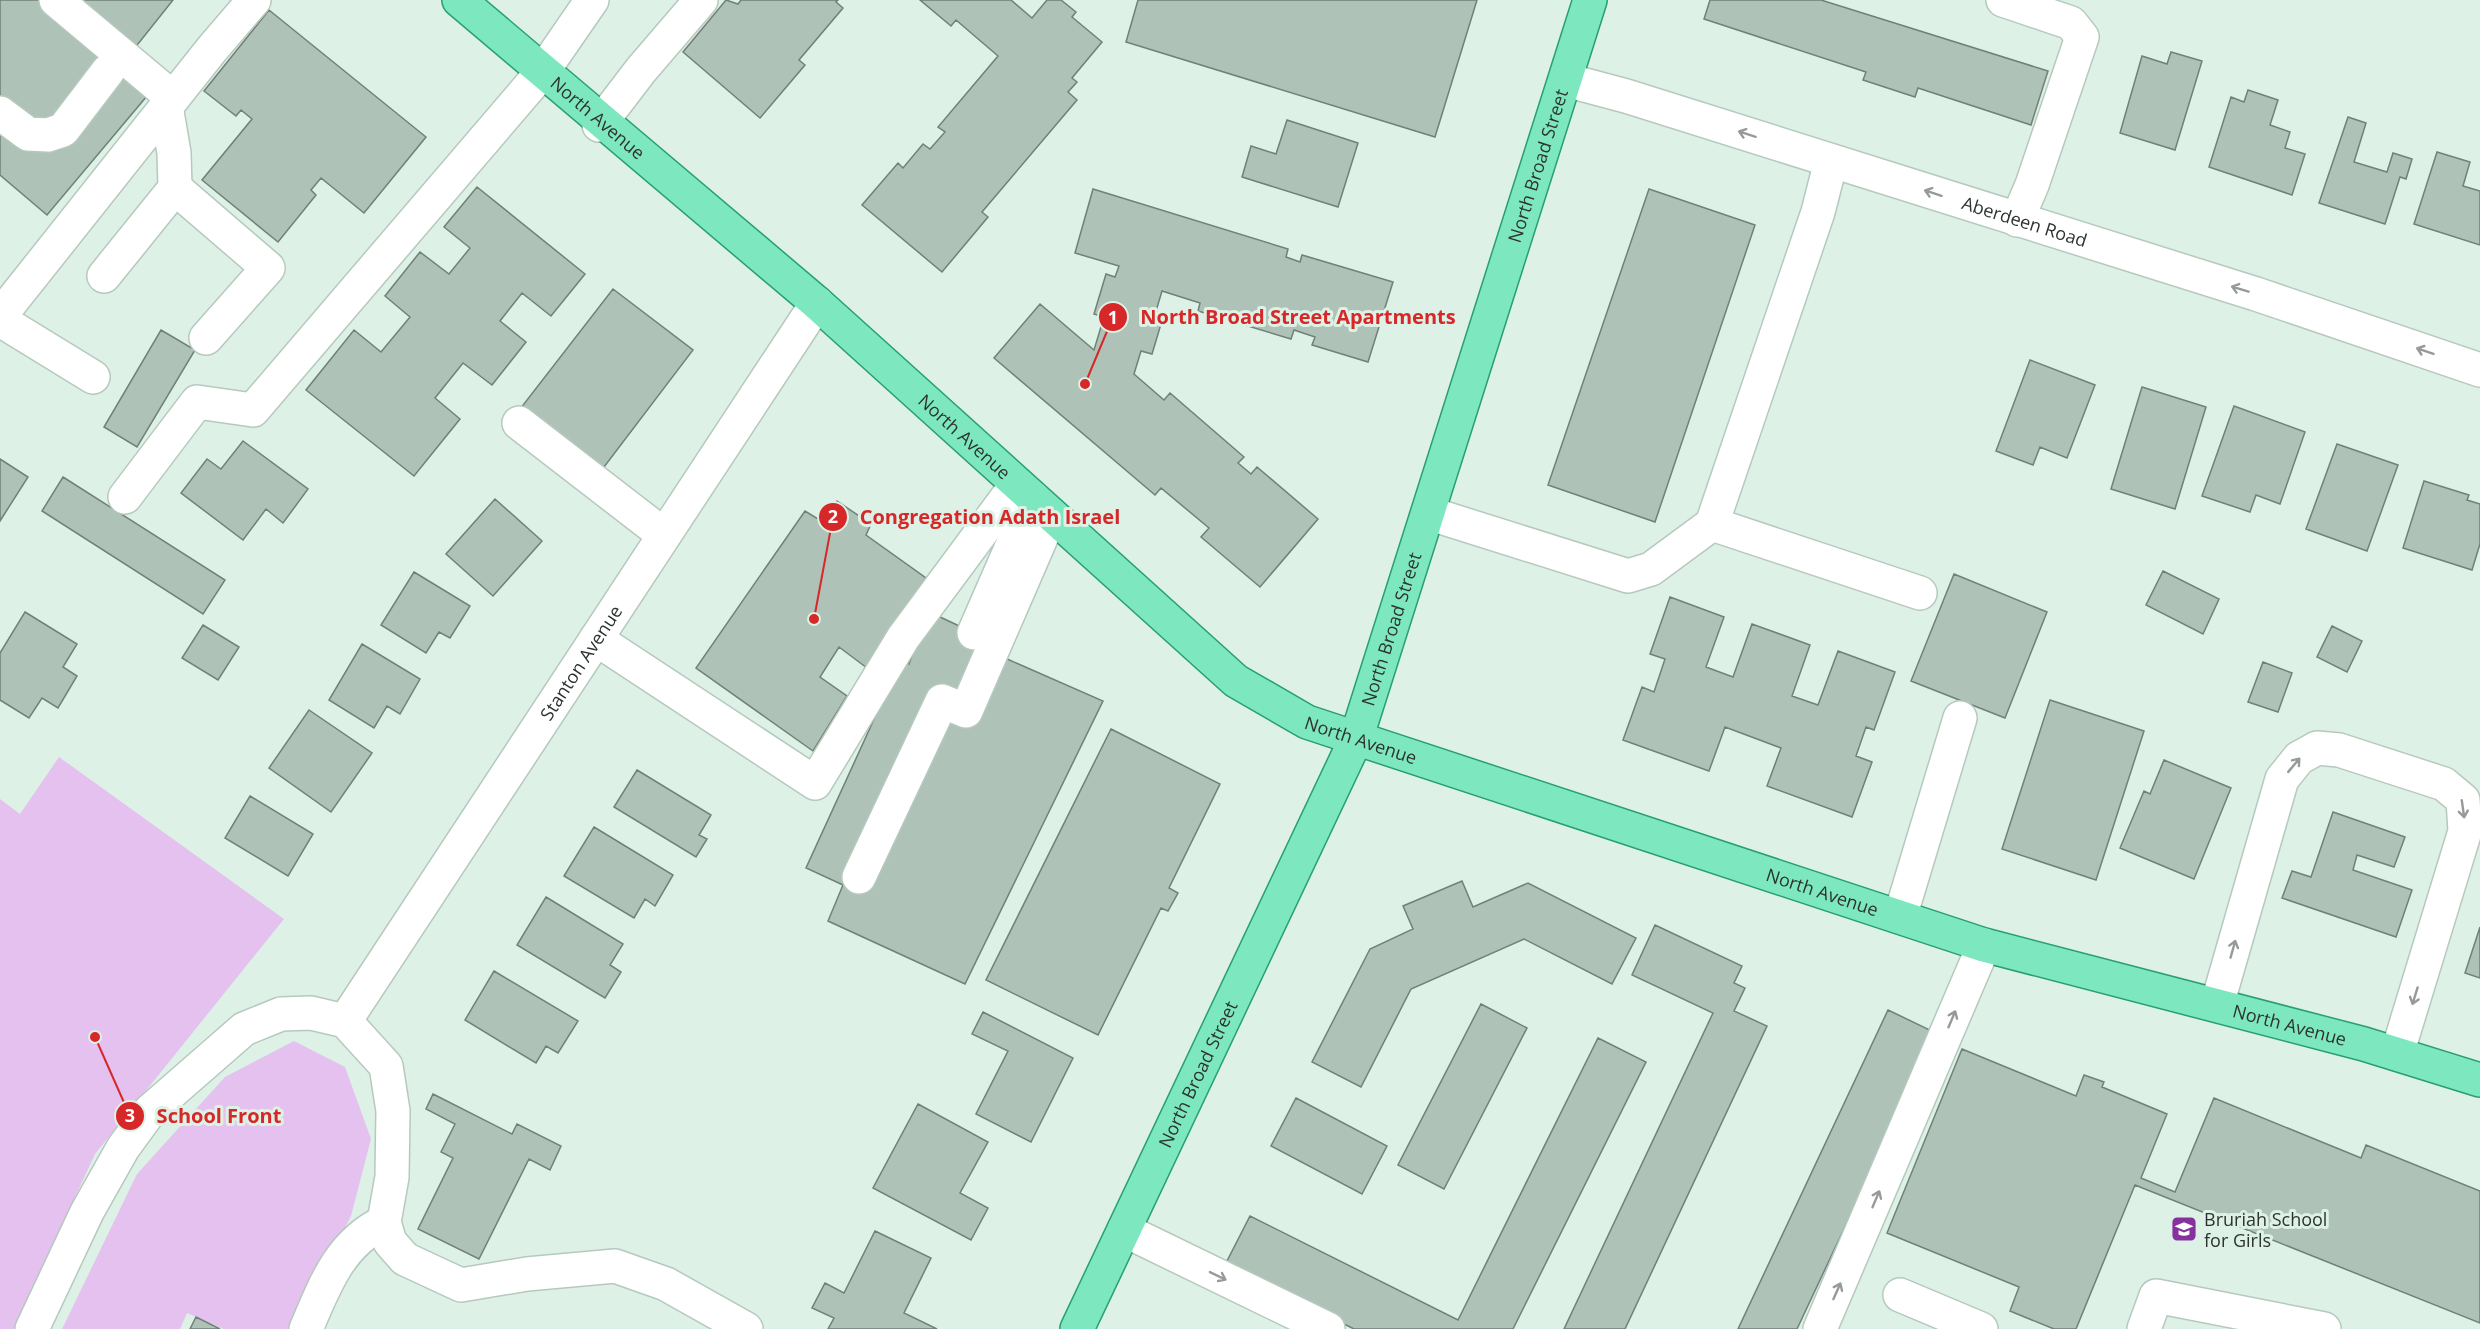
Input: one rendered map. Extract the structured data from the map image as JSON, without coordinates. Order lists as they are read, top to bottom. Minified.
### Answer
{"streets":{"main road":["North Avenue","North Broad Street"],"street":["Aberdeen Road","Stanton Avenue"]},"crossings":[["North Avenue","North Broad Street"],["North Avenue","Stanton Avenue"],["North Broad Street","Aberdeen Road"]],"one_way":["Aberdeen Road"],"places":{"other":["North Broad Street Apartments","Congregation Adath Israel","School Front"],"school or university":["Bruriah School for Girls"]}}
